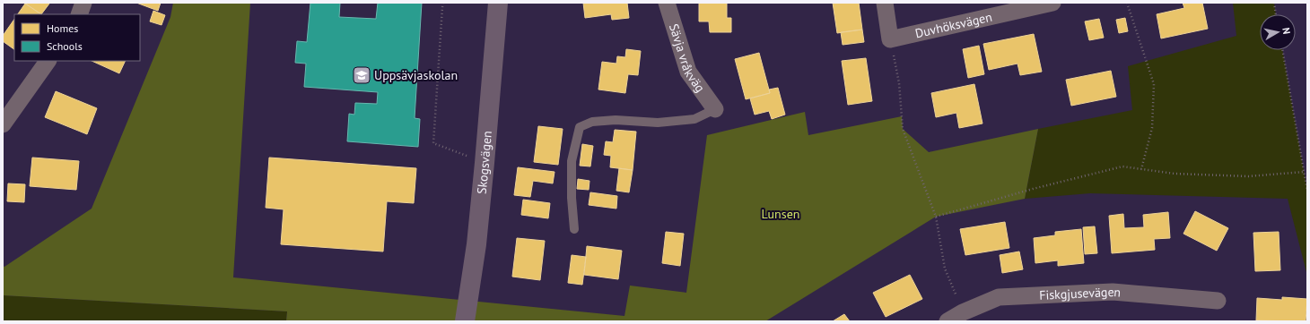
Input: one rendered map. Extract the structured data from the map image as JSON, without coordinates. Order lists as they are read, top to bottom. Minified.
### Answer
{"streets":{"street":["Duvhöksvägen","Sävja vråkväg","Skogsvägen","Fiskgjusevägen"]},"parks":["Lunsen"],"places":{"school or university":["Uppsävjaskolan"]},"legend":["Homes","Schools"],"north":"right"}
